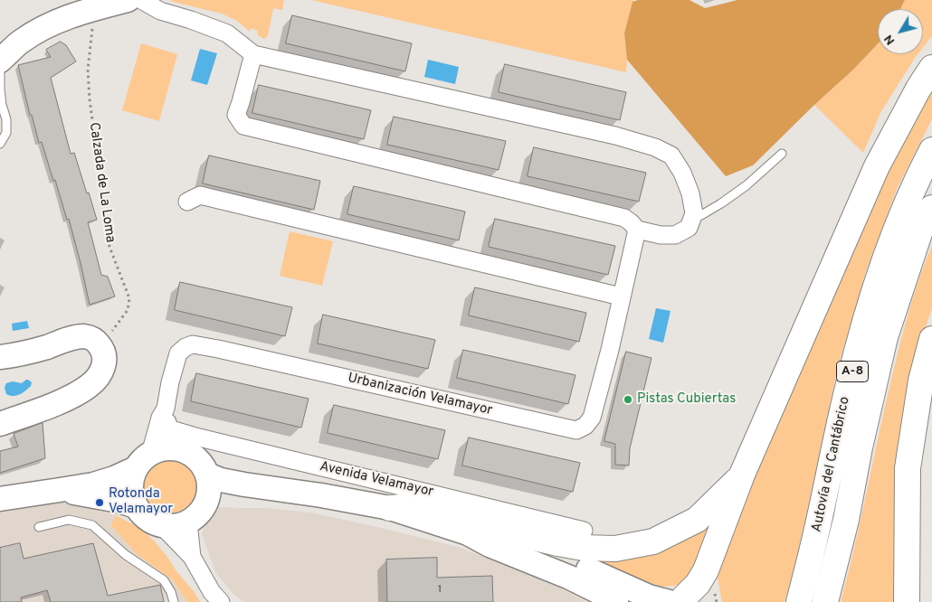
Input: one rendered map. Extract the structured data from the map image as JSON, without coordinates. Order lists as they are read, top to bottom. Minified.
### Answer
{"streets":{"highway":["A-8","Autovía del Cantábrico"],"street":["Urbanización Velamayor","Avenida Velamayor"],"path":["Calzada de La Loma"]},"crossings":[["Urbanización Velamayor","Avenida Velamayor"]],"places":["Pistas Cubiertas","Rotonda Velamayor"],"house_numbers":["1"],"north":"bottom left"}
